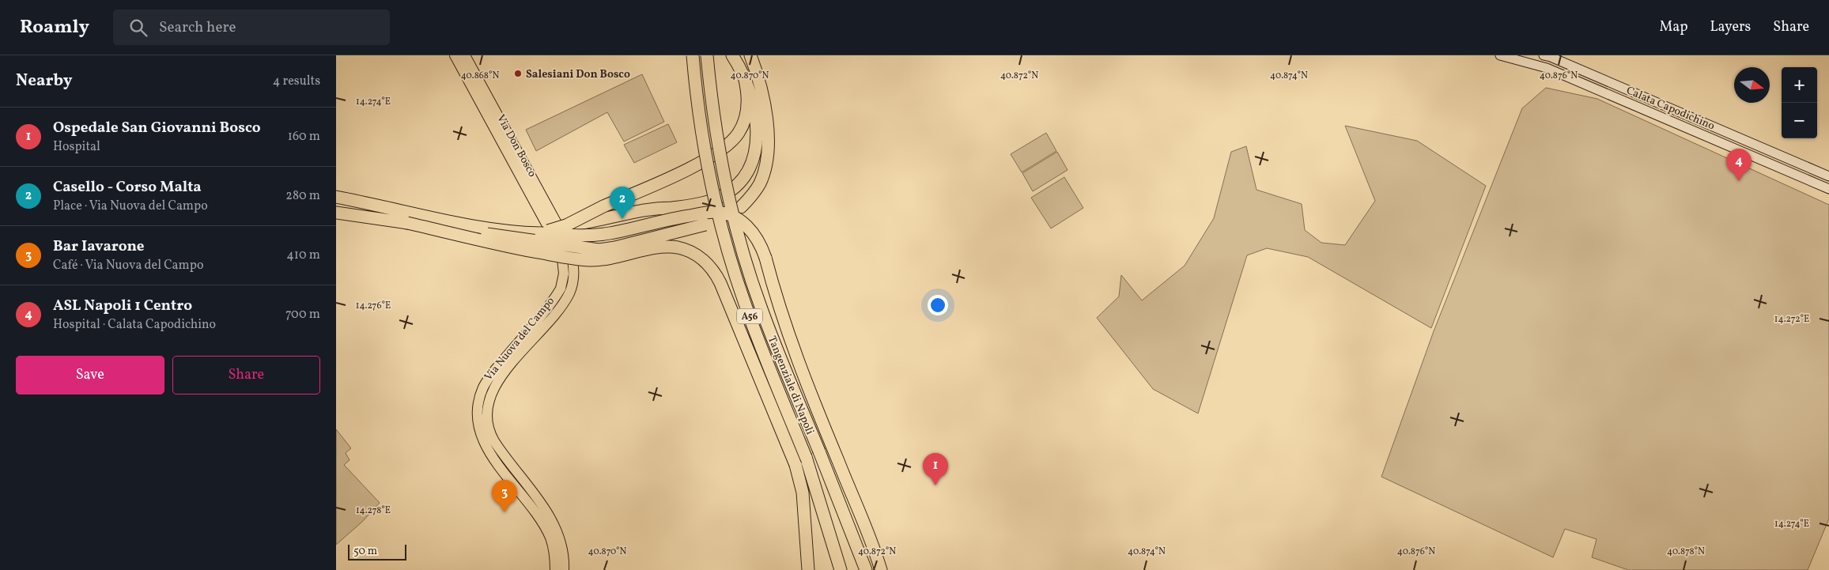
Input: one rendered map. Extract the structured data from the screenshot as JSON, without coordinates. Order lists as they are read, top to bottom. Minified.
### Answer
{"streets":{"highway":["A56","Tangenziale di Napoli"],"main road":["Calata Capodichino","Via Don Bosco","Via Nuova del Campo"]},"crossings":[["Via Don Bosco","Via Nuova del Campo"]],"places":["Salesiani Don Bosco"],"scale_bar":"50 m","north":"right","page":{"header":"Roamly","search":"Search here","nav":["Map","Layers","Share"],"heading":["Nearby","4 results"],"map_buttons":["+","−"],"list":[{"mark":"1","name":"Ospedale San Giovanni Bosco","note":"Hospital","value":"160 m"},{"mark":"2","name":"Casello - Corso Malta","note":"Place · Via Nuova del Campo","value":"280 m"},{"mark":"3","name":"Bar Iavarone","note":"Café · Via Nuova del Campo","value":"410 m"},{"mark":"4","name":"ASL Napoli 1 Centro","note":"Hospital · Calata Capodichino","value":"700 m"}],"pins":["4","2","1","3"],"buttons":["Save","Share"],"scale":"50 m"},"coordinates":["40.868°N","40.870°N","40.872°N","40.874°N","40.876°N","14.274°E","14.276°E","14.272°E","14.278°E","40.878°N"]}
